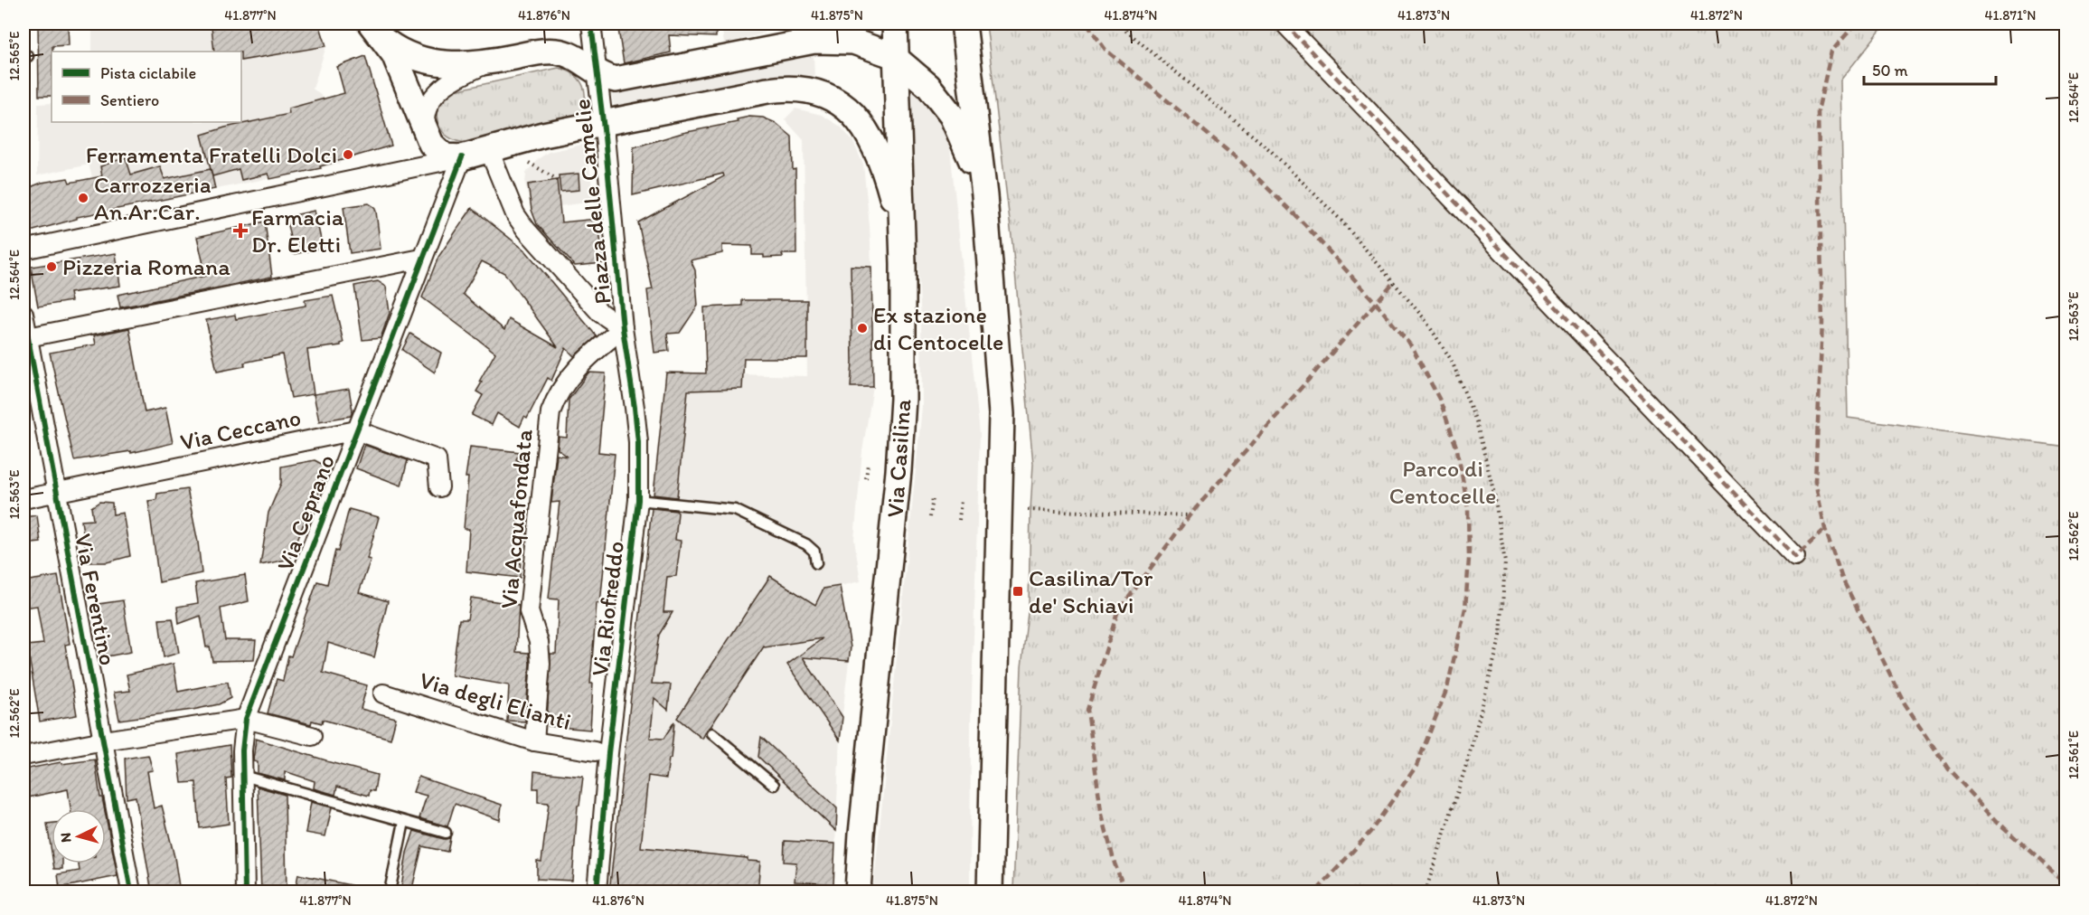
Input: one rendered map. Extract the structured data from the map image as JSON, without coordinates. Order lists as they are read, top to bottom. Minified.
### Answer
{"streets":{"main road":["Piazza delle Camelie","Via Casilina"],"street":["Via Ceccano","Via Ceprano","Via Acquafondata","Via Ferentino","Via Riofreddo","Via degli Elianti"]},"crossings":[["Piazza delle Camelie","Via Ceprano"],["Piazza delle Camelie","Via Acquafondata"],["Piazza delle Camelie","Via Riofreddo"],["Via Ceccano","Via Ceprano"],["Via Ceccano","Via Ferentino"],["Via Acquafondata","Via Riofreddo"],["Via Acquafondata","Via degli Elianti"]],"parks":["Parco di Centocelle"],"places":{"other":["Ferramenta Fratelli Dolci","Carrozzeria An.Ar.Car.","Pizzeria Romana","Ex stazione di Centocelle"],"health":["Farmacia Dr. Eletti"],"transit":["Casilina/Tor de' Schiavi"]},"legend":["Pista ciclabile","Sentiero"],"scale_bar":"50 m","north":"left","coordinates":["41.877°N","41.876°N","41.875°N","41.874°N","41.873°N","41.872°N","41.871°N","12.565°E","12.564°E","12.563°E","12.562°E","12.561°E"]}
